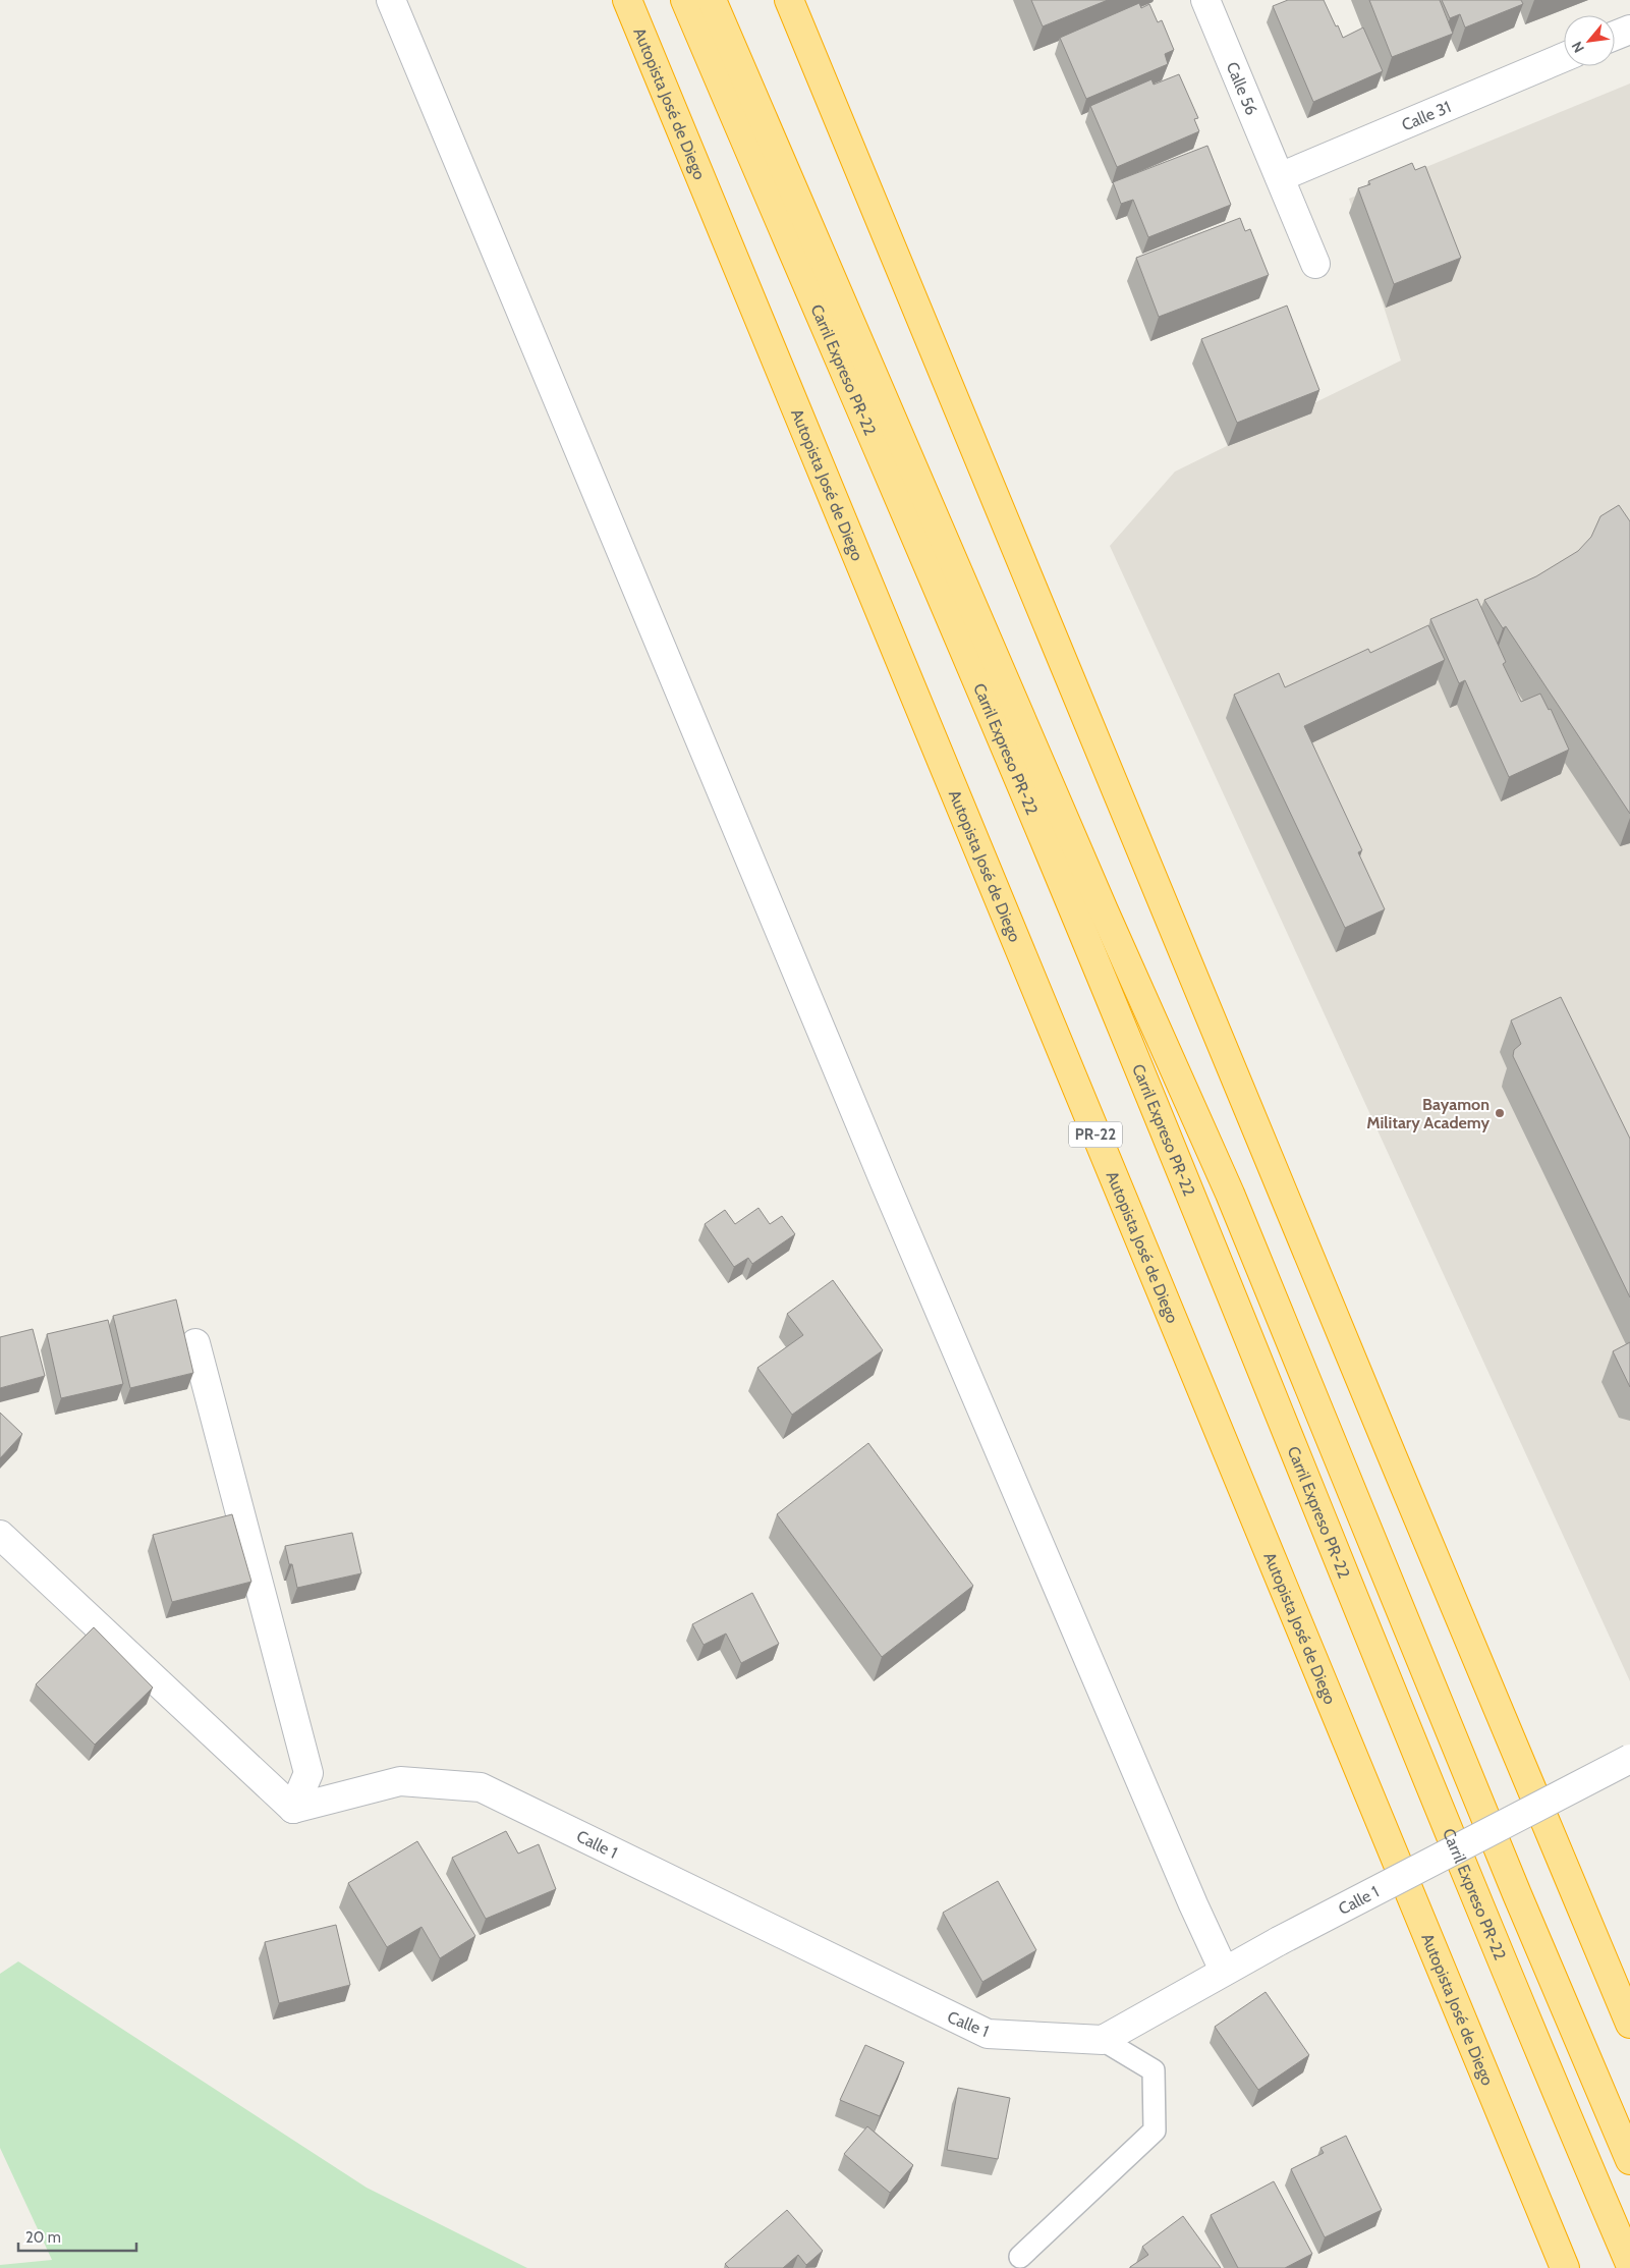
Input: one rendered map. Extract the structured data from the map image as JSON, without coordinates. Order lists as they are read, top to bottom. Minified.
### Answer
{"streets":{"highway":["Autopista José de Diego","Carril Expreso PR-22","PR-22"],"street":["Calle 56","Calle 31","Calle 1"]},"crossings":[["Calle 56","Calle 31"]],"places":["Bayamon Military Academy"],"scale_bar":"20 m","north":"bottom left"}
